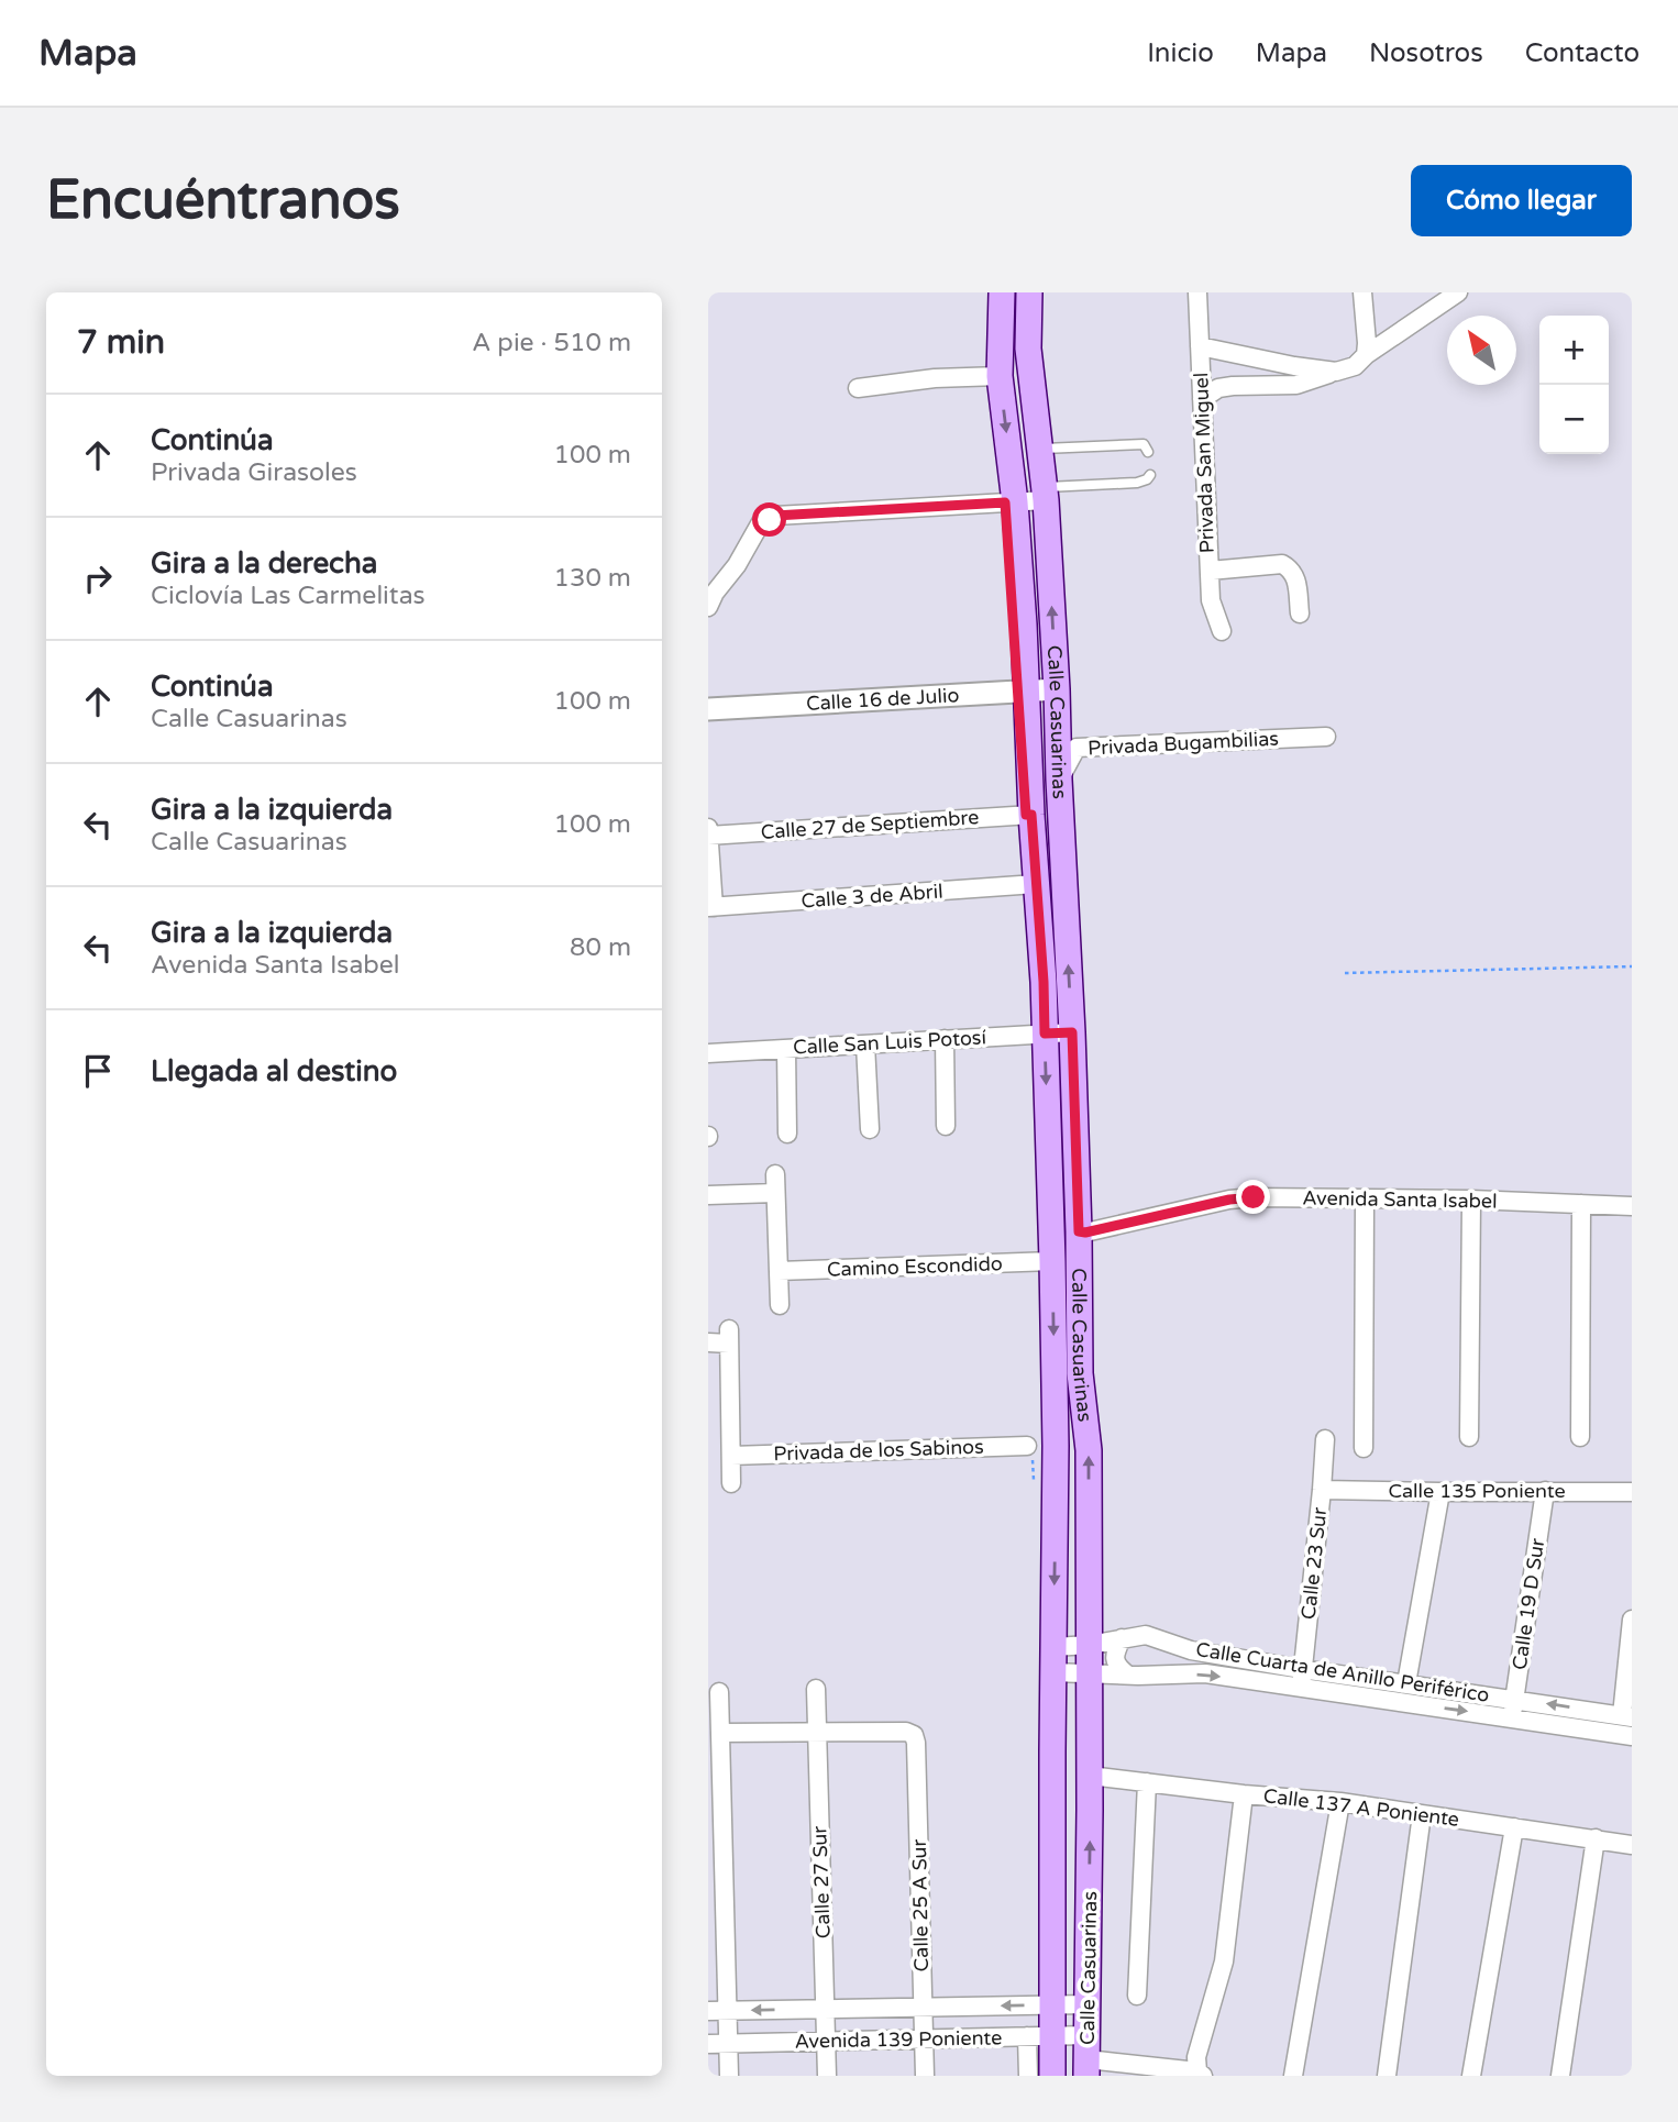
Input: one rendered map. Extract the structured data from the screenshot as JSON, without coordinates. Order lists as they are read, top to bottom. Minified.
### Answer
{"streets":{"main road":["Calle Casuarinas"],"street":["Privada San Miguel","Calle 16 de Julio","Privada Bugambilias","Calle 27 de Septiembre","Calle 3 de Abril","Calle San Luis Potosí","Avenida Santa Isabel","Camino Escondido","Privada de los Sabinos","Calle 135 Poniente","Calle 23 Sur","Calle 19 D Sur","Calle Cuarta de Anillo Periférico","Calle 137 A Poniente","Calle 27 Sur","Calle 25 A Sur","Avenida 139 Poniente"]},"crossings":[["Calle 16 de Julio","Calle Casuarinas"],["Calle Casuarinas","Privada Bugambilias"],["Calle Casuarinas","Calle 27 de Septiembre"],["Calle Casuarinas","Calle 3 de Abril"],["Calle Casuarinas","Calle San Luis Potosí"],["Calle Casuarinas","Avenida Santa Isabel"],["Calle Casuarinas","Camino Escondido"],["Calle Casuarinas","Calle Cuarta de Anillo Periférico"],["Calle Casuarinas","Calle 137 A Poniente"],["Calle Casuarinas","Avenida 139 Poniente"],["Calle 135 Poniente","Calle 23 Sur"],["Calle 135 Poniente","Calle 19 D Sur"],["Calle 23 Sur","Calle Cuarta de Anillo Periférico"],["Calle 19 D Sur","Calle Cuarta de Anillo Periférico"],["Calle 27 Sur","Calle 25 A Sur"],["Calle 27 Sur","Avenida 139 Poniente"],["Calle 25 A Sur","Avenida 139 Poniente"]],"north":"top left","page":{"header":"Mapa","nav":["Inicio","Mapa","Nosotros","Contacto"],"buttons":"Cómo llegar","title":"Encuéntranos","heading":["7 min","A pie · 510 m"],"map_buttons":["+","−"],"list":[["Continúa","Privada Girasoles","100 m"],["Gira a la derecha","Ciclovía Las Carmelitas","130 m"],["Continúa","Calle Casuarinas","100 m"],["Gira a la izquierda","Calle Casuarinas","100 m"],["Gira a la izquierda","Avenida Santa Isabel","80 m"],"Llegada al destino"]}}
